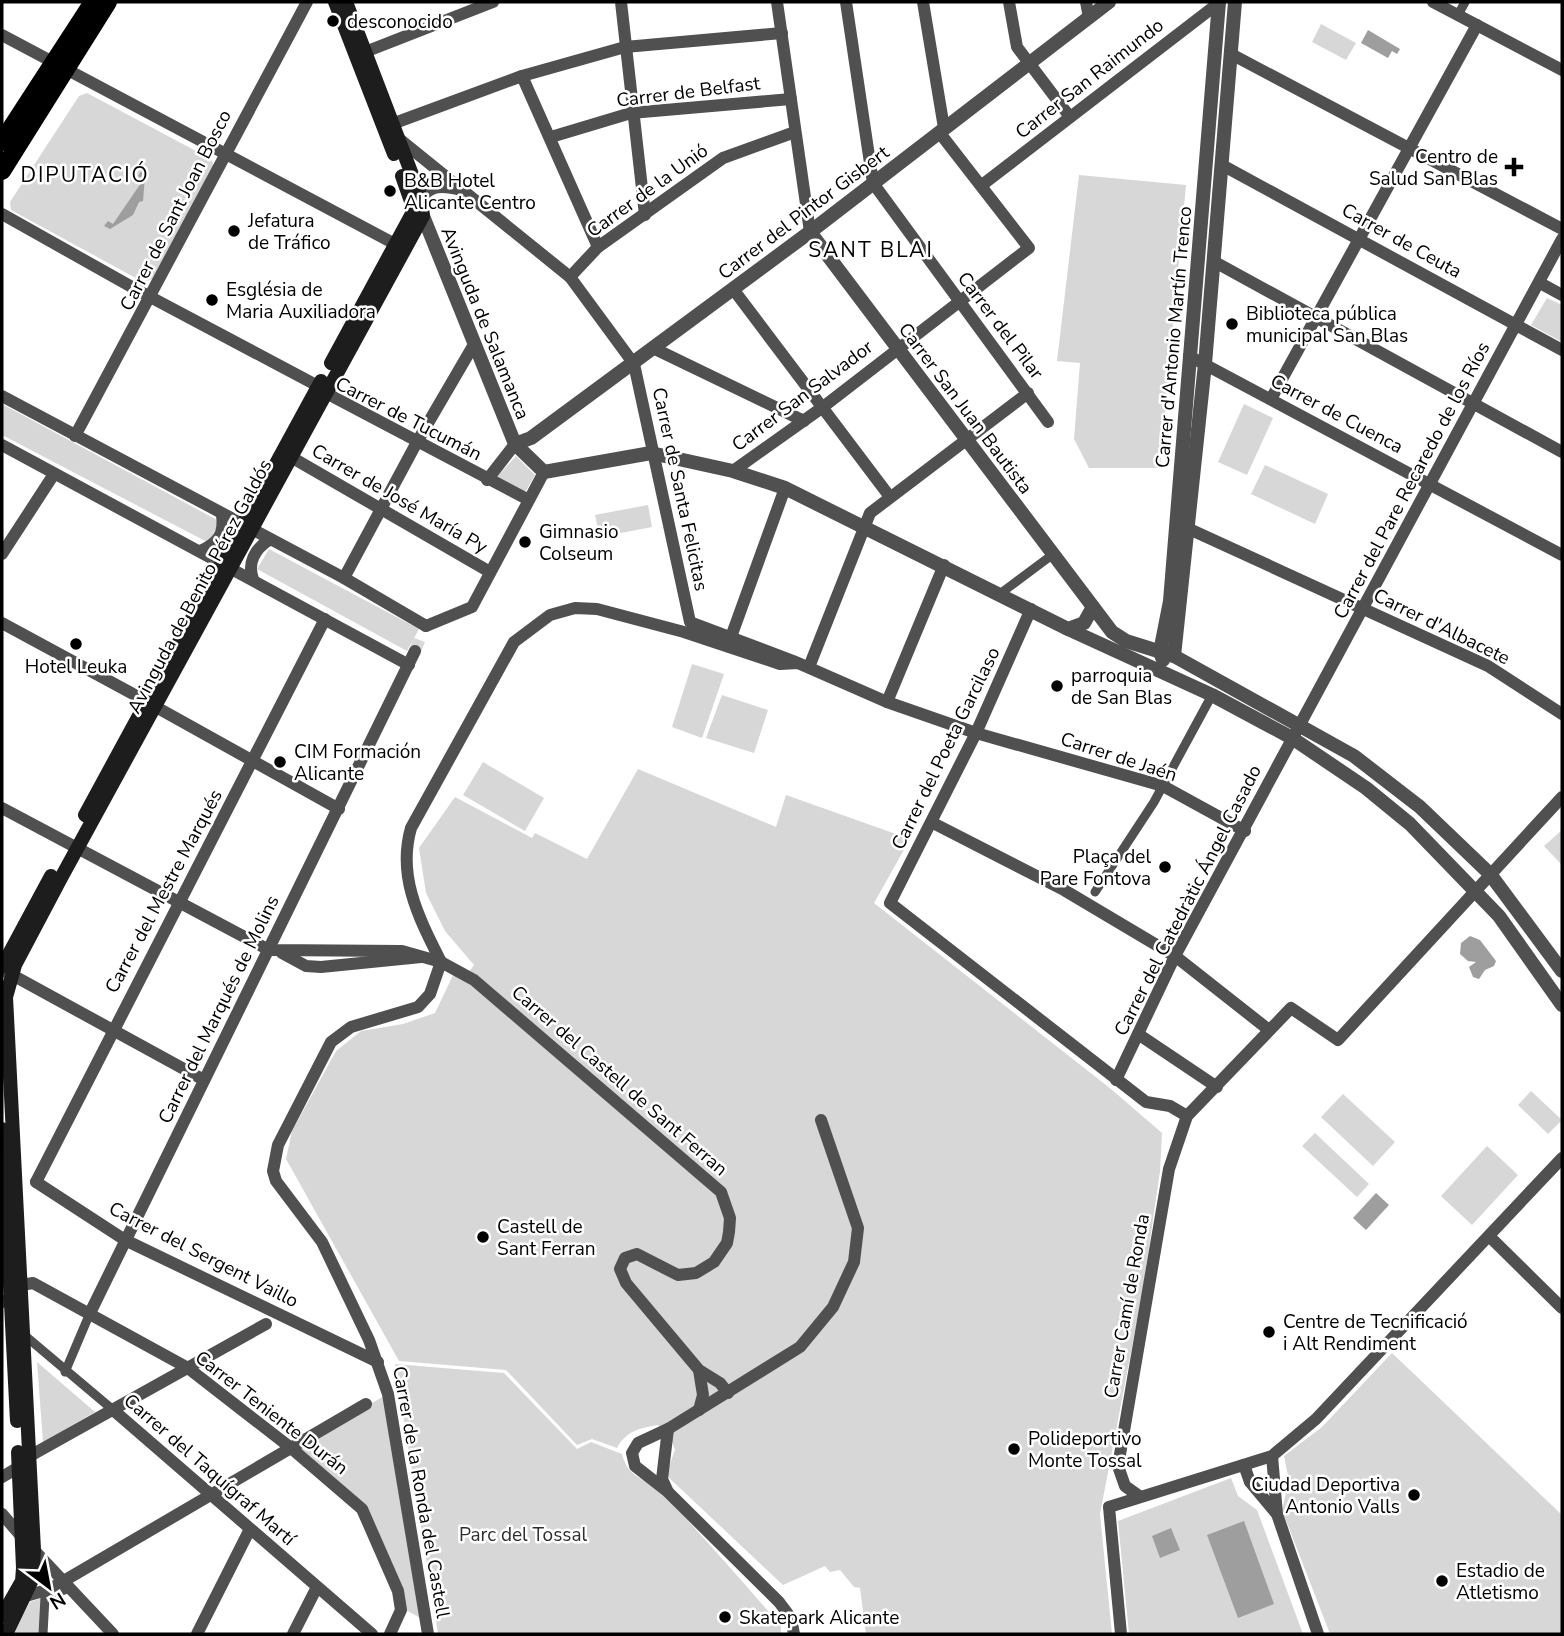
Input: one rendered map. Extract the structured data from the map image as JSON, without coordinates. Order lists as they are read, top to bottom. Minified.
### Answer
{"streets":{"main road":["Avinguda de Salamanca","Avinguda de Benito Pérez Galdós"],"street":["Carrer San Raimundo","Carrer de Belfast","Carrer de la Unió","Carrer de Sant Joan Bosco","Carrer del Pintor Gisbert","Carrer de Ceuta","Carrer del Pilar","Carrer d'Antonio Martín Trenco","Carrer San Salvador","Carrer San Juan Bautista","Carrer de Cuenca","Carrer de Tucumán","Carrer del Pare Recaredo de los Ríos","Carrer de Santa Felicitas","Carrer de José María Py","Carrer d'Albacete","Carrer del Poeta Garcilaso","Carrer de Jaén","Carrer del Mestre Marqués","Carrer del Catedràtic Ángel Casado","Carrer del Marqués de Molins","Carrer del Castell de Sant Ferran","Carrer del Sergent Vaillo","Carrer Camí de Ronda","Carrer Teniente Durán","Carrer del Taquígraf Martí","Carrer de la Ronda del Castell"]},"crossings":[["Carrer San Raimundo","Carrer d'Antonio Martín Trenco"],["Carrer San Raimundo","Carrer San Salvador"],["Carrer de Sant Joan Bosco","Carrer de Tucumán"],["Carrer del Pintor Gisbert","Avinguda de Salamanca"],["Carrer del Pintor Gisbert","Carrer del Pilar"],["Carrer del Pintor Gisbert","Carrer San Juan Bautista"],["Carrer del Pintor Gisbert","Carrer de Santa Felicitas"],["Carrer de Ceuta","Carrer d'Antonio Martín Trenco"],["Carrer de Ceuta","Carrer del Pare Recaredo de los Ríos"],["Avinguda de Salamanca","Avinguda de Benito Pérez Galdós"],["Carrer del Pilar","Carrer San Salvador"],["Carrer d'Antonio Martín Trenco","Carrer San Juan Bautista"],["Carrer d'Antonio Martín Trenco","Carrer de Cuenca"],["Carrer d'Antonio Martín Trenco","Carrer d'Albacete"],["Carrer San Salvador","Carrer San Juan Bautista"],["Carrer de Cuenca","Carrer del Pare Recaredo de los Ríos"],["Carrer de Tucumán","Avinguda de Benito Pérez Galdós"],["Carrer del Pare Recaredo de los Ríos","Carrer d'Albacete"],["Carrer del Pare Recaredo de los Ríos","Carrer del Catedràtic Ángel Casado"],["Carrer de Santa Felicitas","Carrer de Jaén"],["Carrer de José María Py","Avinguda de Benito Pérez Galdós"],["Avinguda de Benito Pérez Galdós","Carrer Teniente Durán"],["Avinguda de Benito Pérez Galdós","Carrer del Taquígraf Martí"],["Carrer del Poeta Garcilaso","Carrer de Jaén"],["Carrer del Poeta Garcilaso","Carrer del Catedràtic Ángel Casado"],["Carrer de Jaén","Carrer del Catedràtic Ángel Casado"],["Carrer del Mestre Marqués","Carrer del Sergent Vaillo"],["Carrer del Marqués de Molins","Carrer del Sergent Vaillo"],["Carrer del Marqués de Molins","Carrer Teniente Durán"],["Carrer del Marqués de Molins","Carrer del Taquígraf Martí"],["Carrer del Castell de Sant Ferran","Carrer de la Ronda del Castell"],["Carrer del Sergent Vaillo","Carrer de la Ronda del Castell"]],"districts":["DIPUTACIÓ","SANT BLAI"],"parks":["Parc del Tossal"],"places":{"other":["desconocido","B&B Hotel Alicante Centro","Jefatura de Tráfico","Església de Maria Auxiliadora","Biblioteca pública municipal San Blas","Gimnasio Colseum","Hotel Leuka","parroquia de San Blas","CIM Formación Alicante","Plaça del Pare Fontova","Castell de Sant Ferran","Centre de Tecnificació i Alt Rendiment","Polideportivo Monte Tossal","Ciudad Deportiva Antonio Valls","Estadio de Atletismo","Skatepark Alicante"],"health":["Centro de Salud San Blas"]},"north":"bottom right"}
